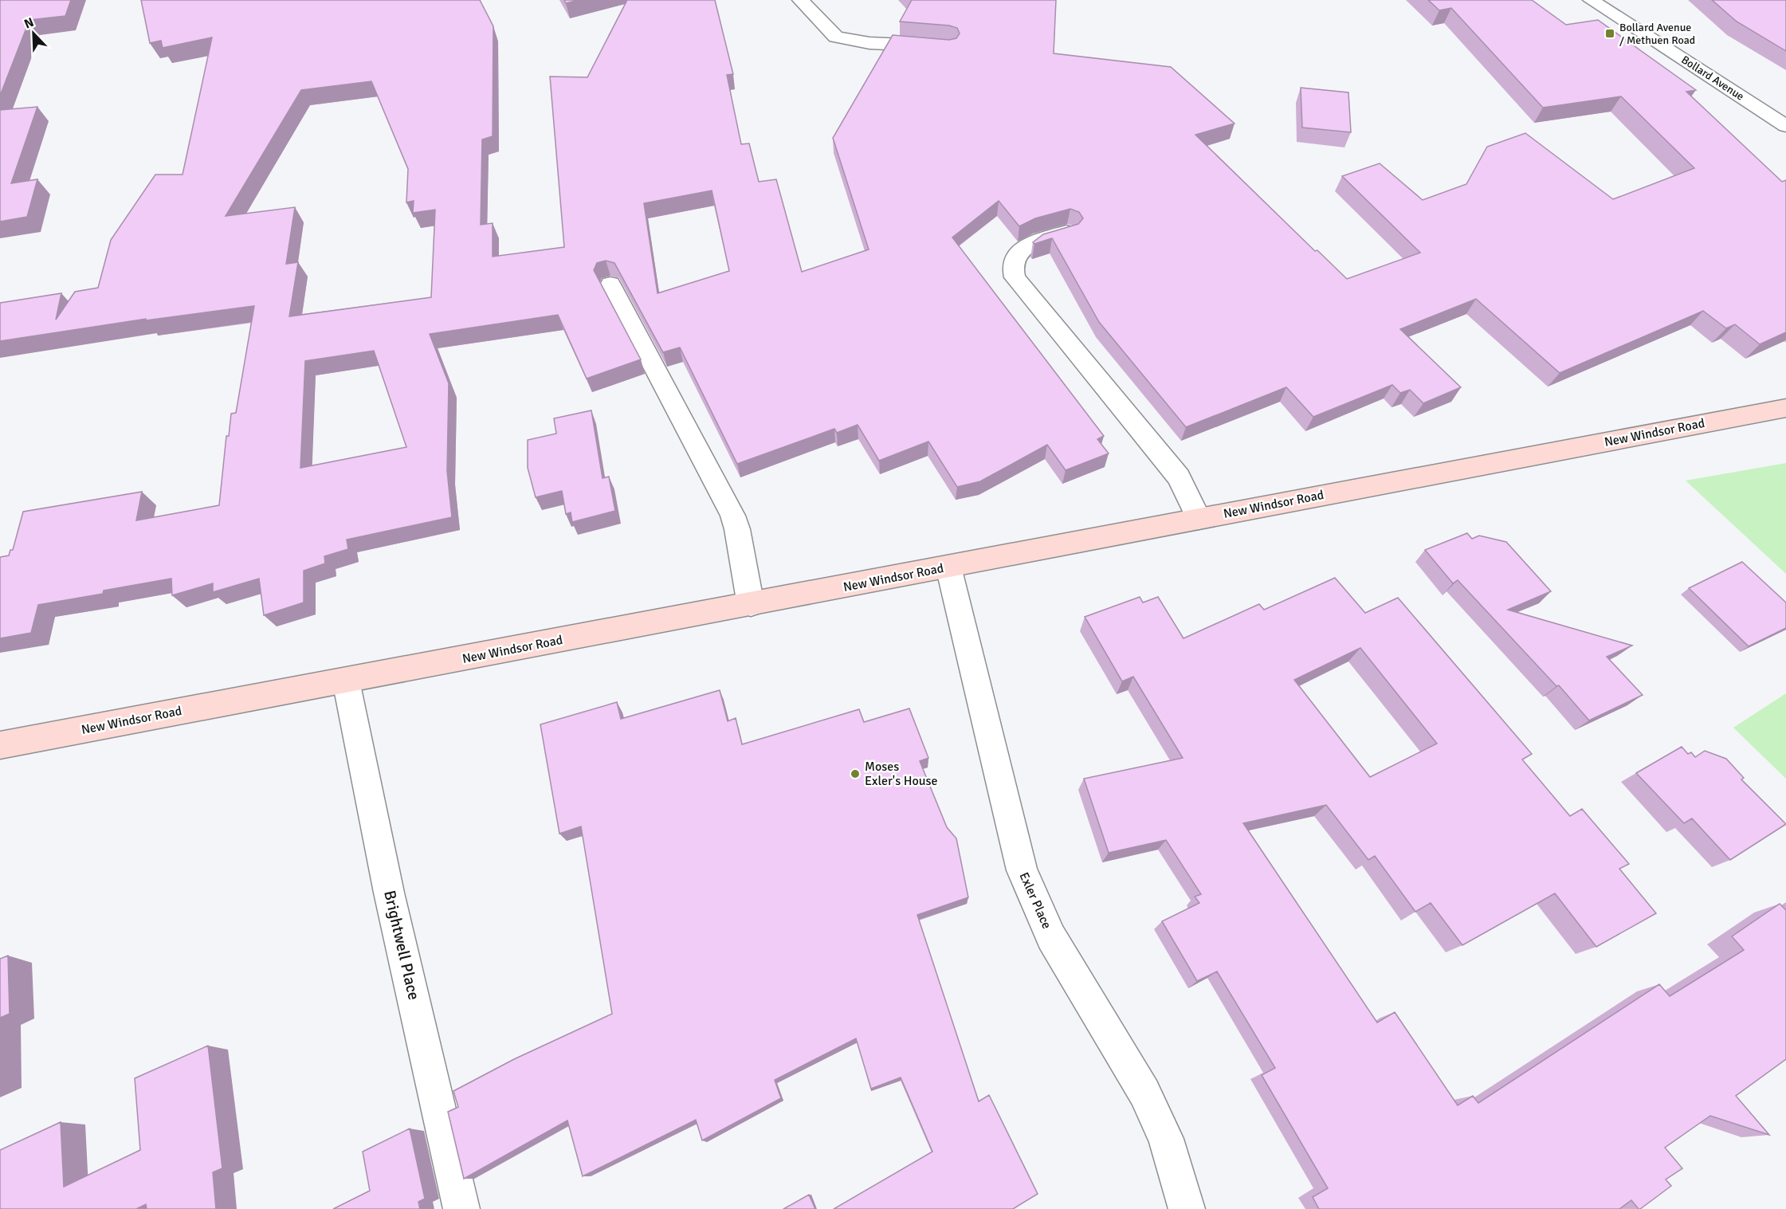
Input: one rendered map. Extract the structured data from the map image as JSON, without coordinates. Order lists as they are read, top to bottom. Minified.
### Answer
{"streets":{"main road":["New Windsor Road"],"street":["Bollard Avenue","Exler Place","Brightwell Place"]},"crossings":[["New Windsor Road","Exler Place"],["New Windsor Road","Brightwell Place"]],"places":{"transit":["Bollard Avenue / Methuen Road"],"other":["Moses Exler's House"]},"north":"top left"}
